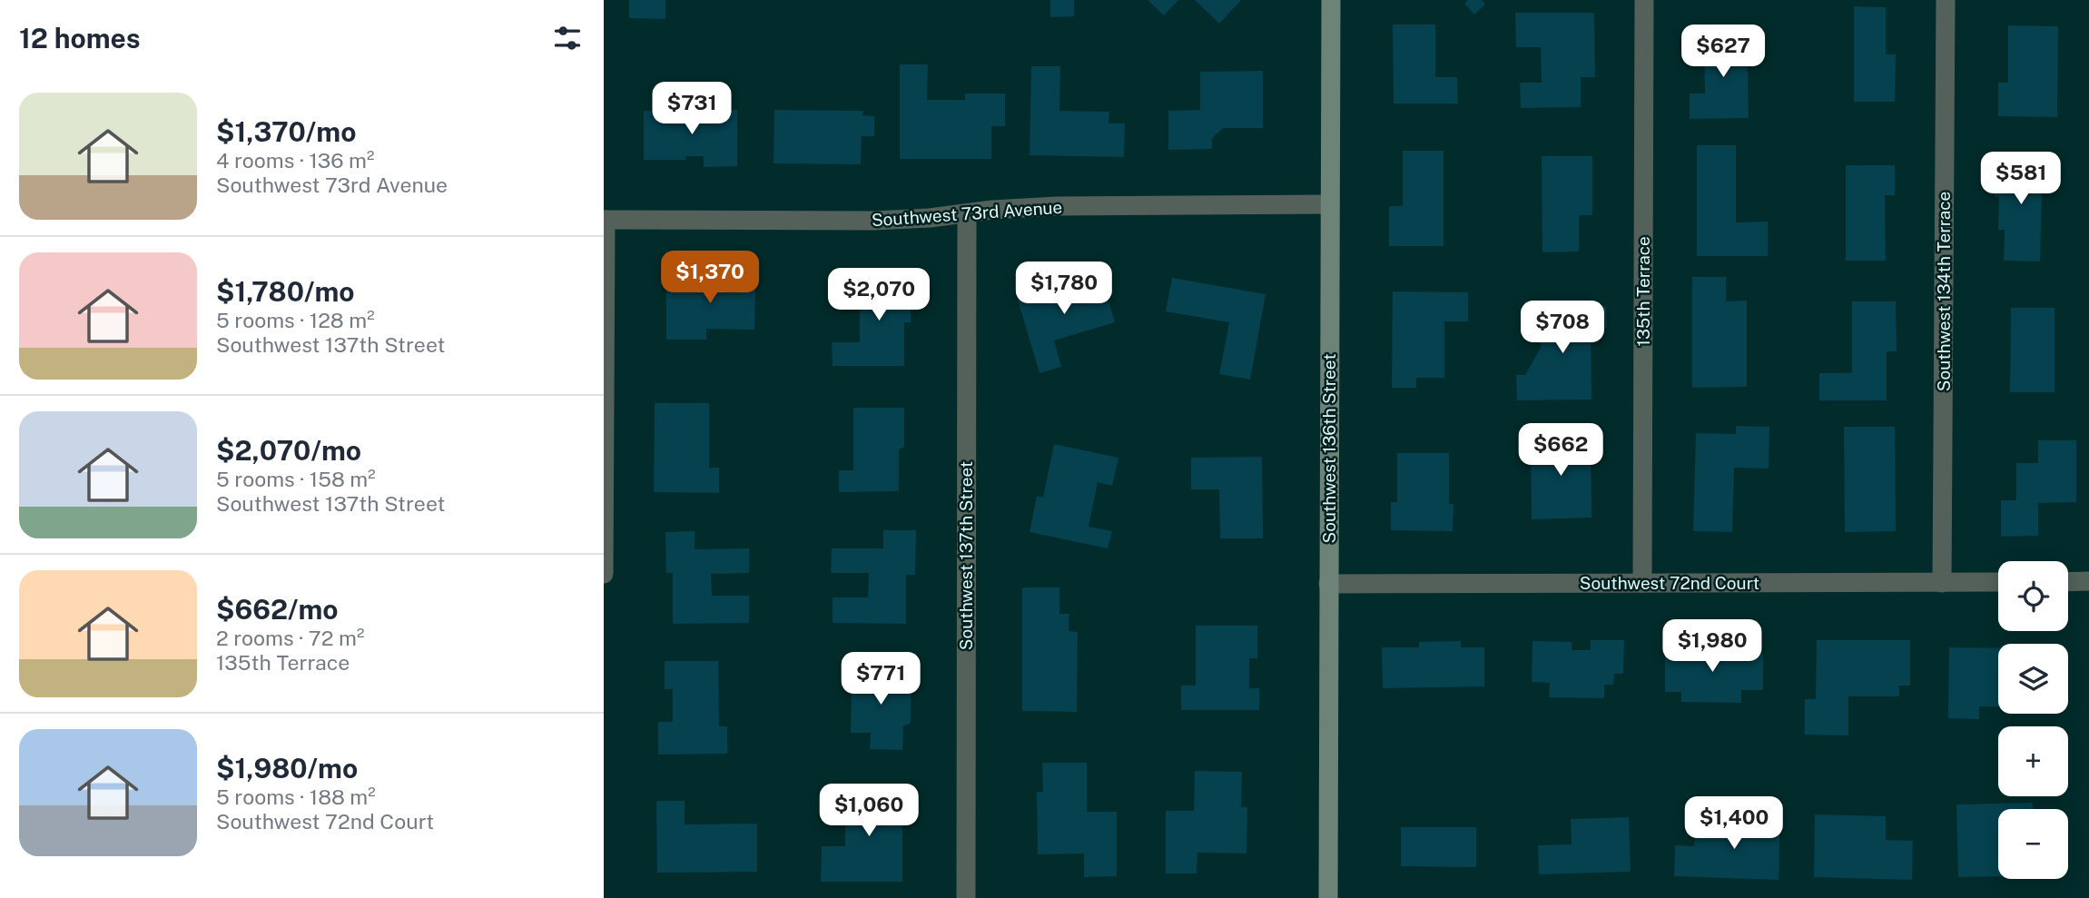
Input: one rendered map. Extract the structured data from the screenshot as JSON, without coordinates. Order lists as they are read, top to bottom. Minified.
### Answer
{"streets":{"street":["Southwest 73rd Avenue","135th Terrace","Southwest 134th Terrace","Southwest 136th Street","Southwest 137th Street","Southwest 72nd Court"]},"crossings":[["Southwest 73rd Avenue","Southwest 136th Street"],["Southwest 73rd Avenue","Southwest 137th Street"],["135th Terrace","Southwest 72nd Court"],["Southwest 134th Terrace","Southwest 72nd Court"],["Southwest 136th Street","Southwest 72nd Court"]],"page":{"heading":"12 homes","price":["$627","$731","$581","$1,370","$1,780","$2,070","$708","$662","$1,980","$771","$1,060","$1,400"],"list":[{"name":"$1,370/mo","note":"4 rooms · 136 m² · Southwest 73rd Avenue"},{"name":"$1,780/mo","note":"5 rooms · 128 m² · Southwest 137th Street"},{"name":"$2,070/mo","note":"5 rooms · 158 m² · Southwest 137th Street"},{"name":"$662/mo","note":"2 rooms · 72 m² · 135th Terrace"},{"name":"$1,980/mo","note":"5 rooms · 188 m² · Southwest 72nd Court"}],"map_buttons":["+","−"]}}
